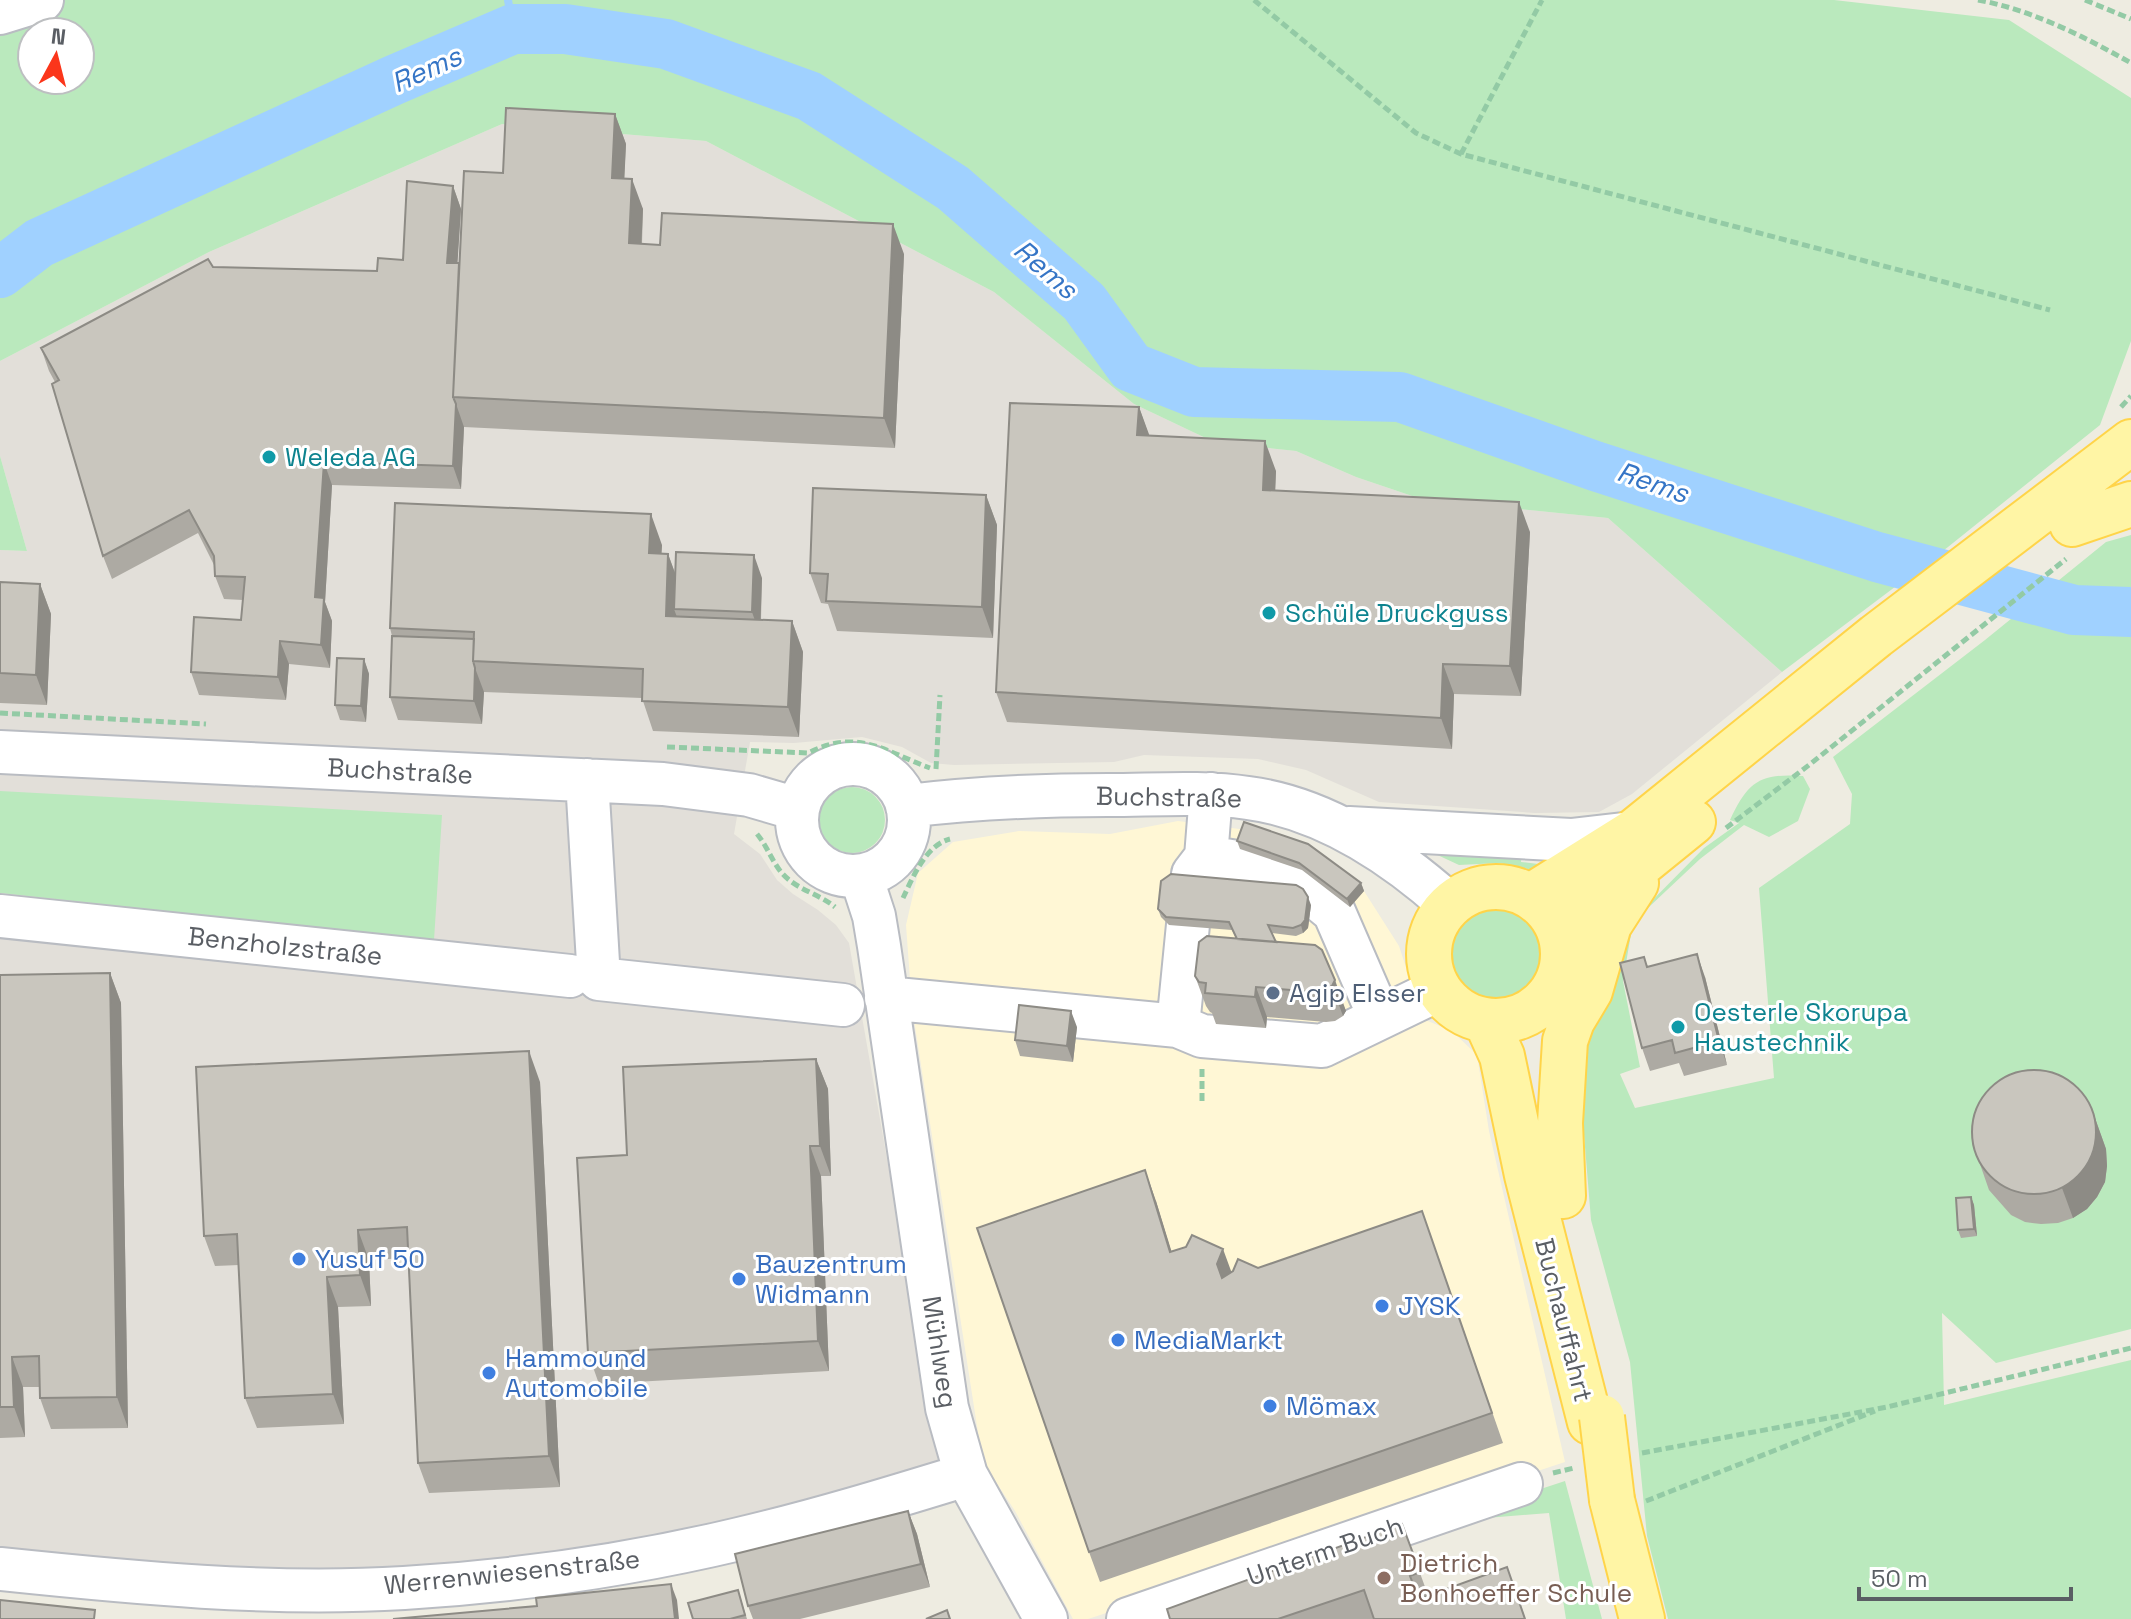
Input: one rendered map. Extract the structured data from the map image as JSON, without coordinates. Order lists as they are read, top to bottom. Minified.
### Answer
{"streets":{"main road":["Buchauffahrt"],"street":["Buchstraße","Benzholzstraße","Mühlweg","Unterm Buch","Werrenwiesenstraße"]},"crossings":[["Buchstraße","Buchauffahrt"],["Buchstraße","Mühlweg"],["Mühlweg","Werrenwiesenstraße"]],"water":["Rems"],"places":["Weleda AG","Schüle Druckguss","Agip Elsser","Oesterle Skorupa Haustechnik","Yusuf 50","Bauzentrum Widmann","JYSK","MediaMarkt","Hammound Automobile","Mömax","Dietrich Bonhoeffer Schule"],"scale_bar":"50 m","north":"top"}
